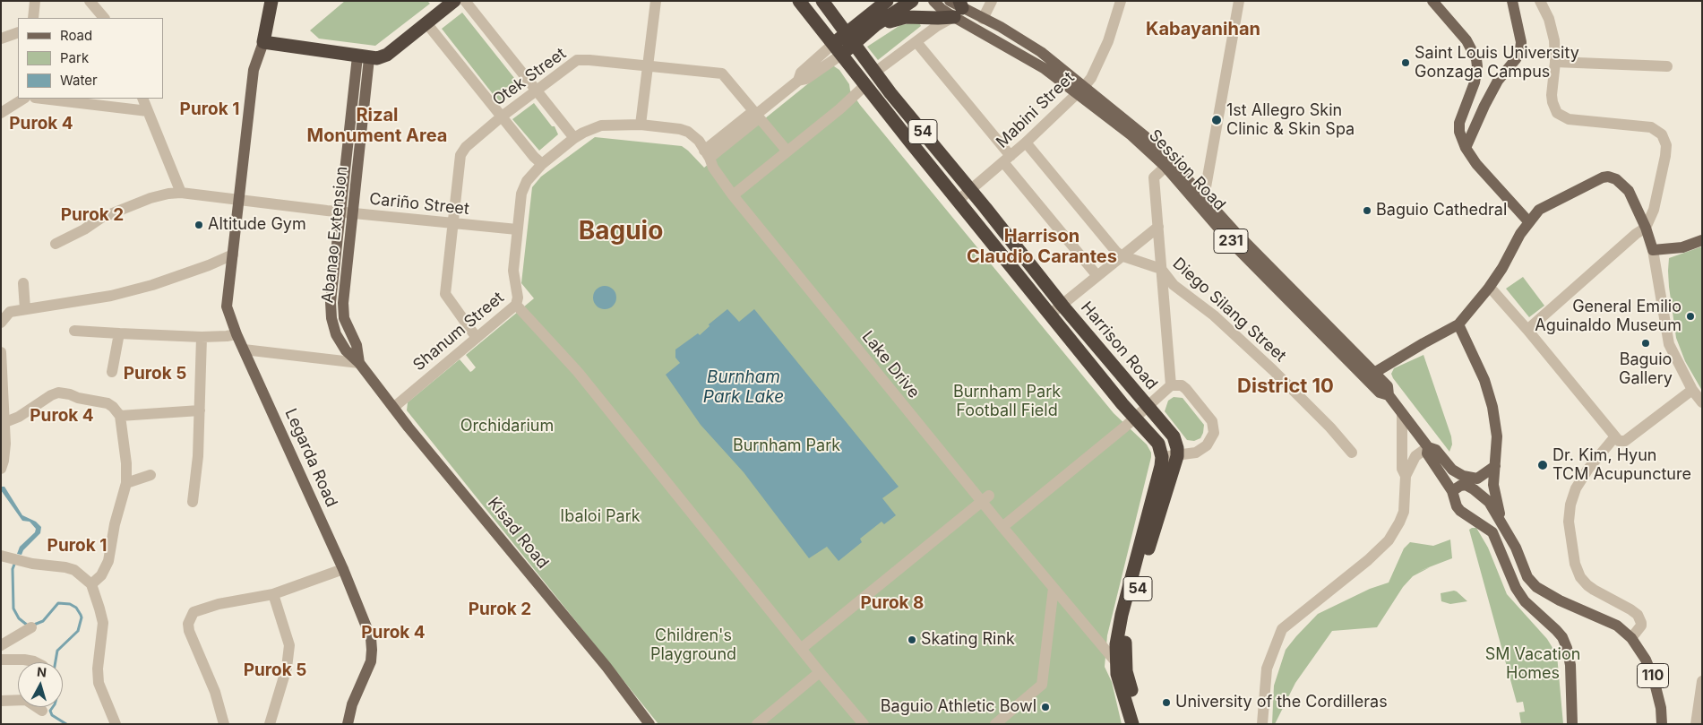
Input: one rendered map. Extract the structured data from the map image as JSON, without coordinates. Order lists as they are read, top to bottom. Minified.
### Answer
{"streets":{"highway":["54","Harrison Road"],"main road":["Session Road","Abanao Extension","231","Legarda Road","Kisad Road","110"],"street":["Otek Street","Mabini Street","Cariño Street","Diego Silang Street","Shanum Street","Lake Drive"]},"crossings":[["Otek Street","Cariño Street"],["Otek Street","Shanum Street"],["Mabini Street","Session Road"],["Mabini Street","Diego Silang Street"],["Mabini Street","Harrison Road"],["54","Harrison Road"],["54","Lake Drive"],["Session Road","231"],["Cariño Street","Abanao Extension"],["Cariño Street","Shanum Street"],["Cariño Street","Legarda Road"],["Abanao Extension","Kisad Road"],["231","110"],["Shanum Street","Lake Drive"],["Shanum Street","Kisad Road"]],"districts":["Kabayanihan","Purok 1","Rizal Monument Area","Purok 4","Purok 2","Baguio","Harrison Claudio Carantes","Purok 5","District 10","Purok 4","Purok 1","Purok 8","Purok 2","Purok 4","Purok 5"],"water":["Burnham Park Lake"],"parks":["Burnham Park Football Field","Orchidarium","Burnham Park","Ibaloi Park","Children's Playground","SM Vacation Homes"],"places":["Saint Louis University Gonzaga Campus","1st Allegro Skin Clinic & Skin Spa","Baguio Cathedral","Altitude Gym","General Emilio Aguinaldo Museum","Baguio Gallery","Dr. Kim, Hyun TCM Acupuncture","Skating Rink","University of the Cordilleras","Baguio Athletic Bowl"],"legend":["Road","Park","Water"],"north":"top"}
